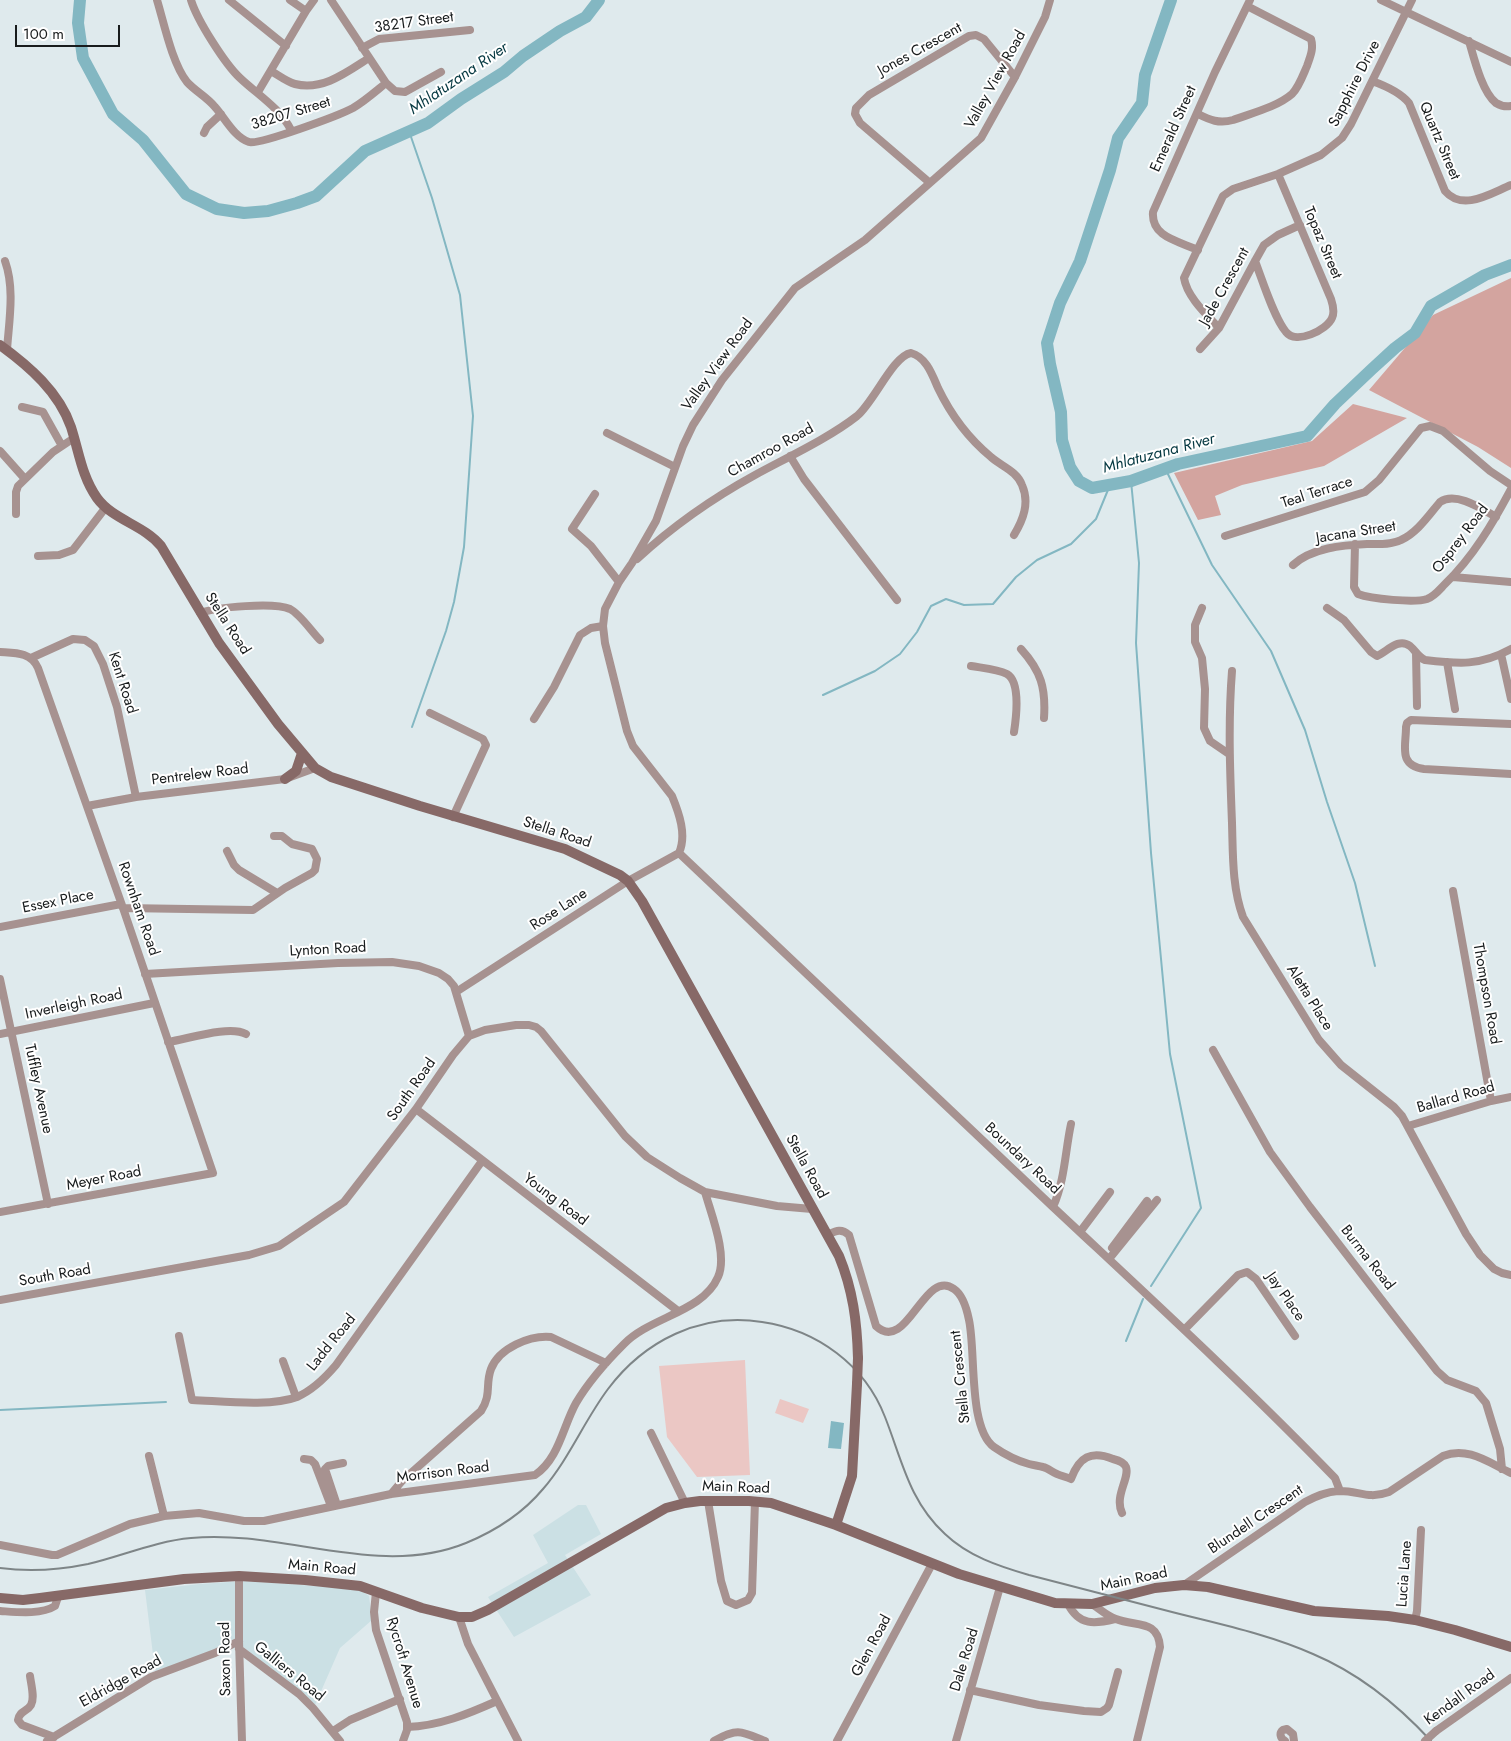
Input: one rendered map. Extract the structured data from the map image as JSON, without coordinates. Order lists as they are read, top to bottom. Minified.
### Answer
{"streets":{"main road":["Stella Road","Main Road"],"street":["38217 Street","Jones Crescent","Valley View Road","Sapphire Drive","38207 Street","Emerald Street","Quartz Street","Topaz Street","Jade Crescent","Chamroo Road","Teal Terrace","Jacana Street","Osprey Road","Kent Road","Pentrelew Road","Essex Place","Rownham Road","Rose Lane","Lynton Road","Thompson Road","Aletta Place","Inverleigh Road","Tuffley Avenue","South Road","Ballard Road","Boundary Road","Meyer Road","Young Road","Burma Road","Jay Place","Ladd Road","Stella Crescent","Morrison Road","Blundell Crescent","Lucia Lane","Glen Road","Saxon Road","Dale Road","Rycroft Avenue","Galliers Road","Eldridge Road","Kendall Road"]},"crossings":[["Jones Crescent","Valley View Road"],["Valley View Road","Chamroo Road"],["Valley View Road","Rose Lane"],["Valley View Road","Boundary Road"],["Sapphire Drive","Emerald Street"],["Sapphire Drive","Quartz Street"],["Sapphire Drive","Topaz Street"],["Sapphire Drive","Jade Crescent"],["Topaz Street","Jade Crescent"],["Jacana Street","Osprey Road"],["Stella Road","Pentrelew Road"],["Stella Road","Rose Lane"],["Stella Road","Stella Crescent"],["Stella Road","Main Road"],["Kent Road","Pentrelew Road"],["Kent Road","Rownham Road"],["Pentrelew Road","Rownham Road"],["Essex Place","Rownham Road"],["Rownham Road","Lynton Road"],["Rownham Road","Inverleigh Road"],["Rownham Road","Meyer Road"],["Rose Lane","Lynton Road"],["Rose Lane","Boundary Road"],["Lynton Road","South Road"],["Thompson Road","Ballard Road"],["Aletta Place","Ballard Road"],["Inverleigh Road","Tuffley Avenue"],["Tuffley Avenue","Meyer Road"],["South Road","Young Road"],["Boundary Road","Jay Place"],["Boundary Road","Blundell Crescent"],["Young Road","Ladd Road"],["Young Road","Morrison Road"],["Burma Road","Blundell Crescent"],["Main Road","Blundell Crescent"],["Main Road","Lucia Lane"],["Main Road","Glen Road"],["Main Road","Saxon Road"],["Main Road","Dale Road"],["Main Road","Rycroft Avenue"],["Saxon Road","Galliers Road"],["Saxon Road","Eldridge Road"],["Galliers Road","Eldridge Road"]],"water":["Mhlatuzana River"],"scale_bar":"100 m"}
